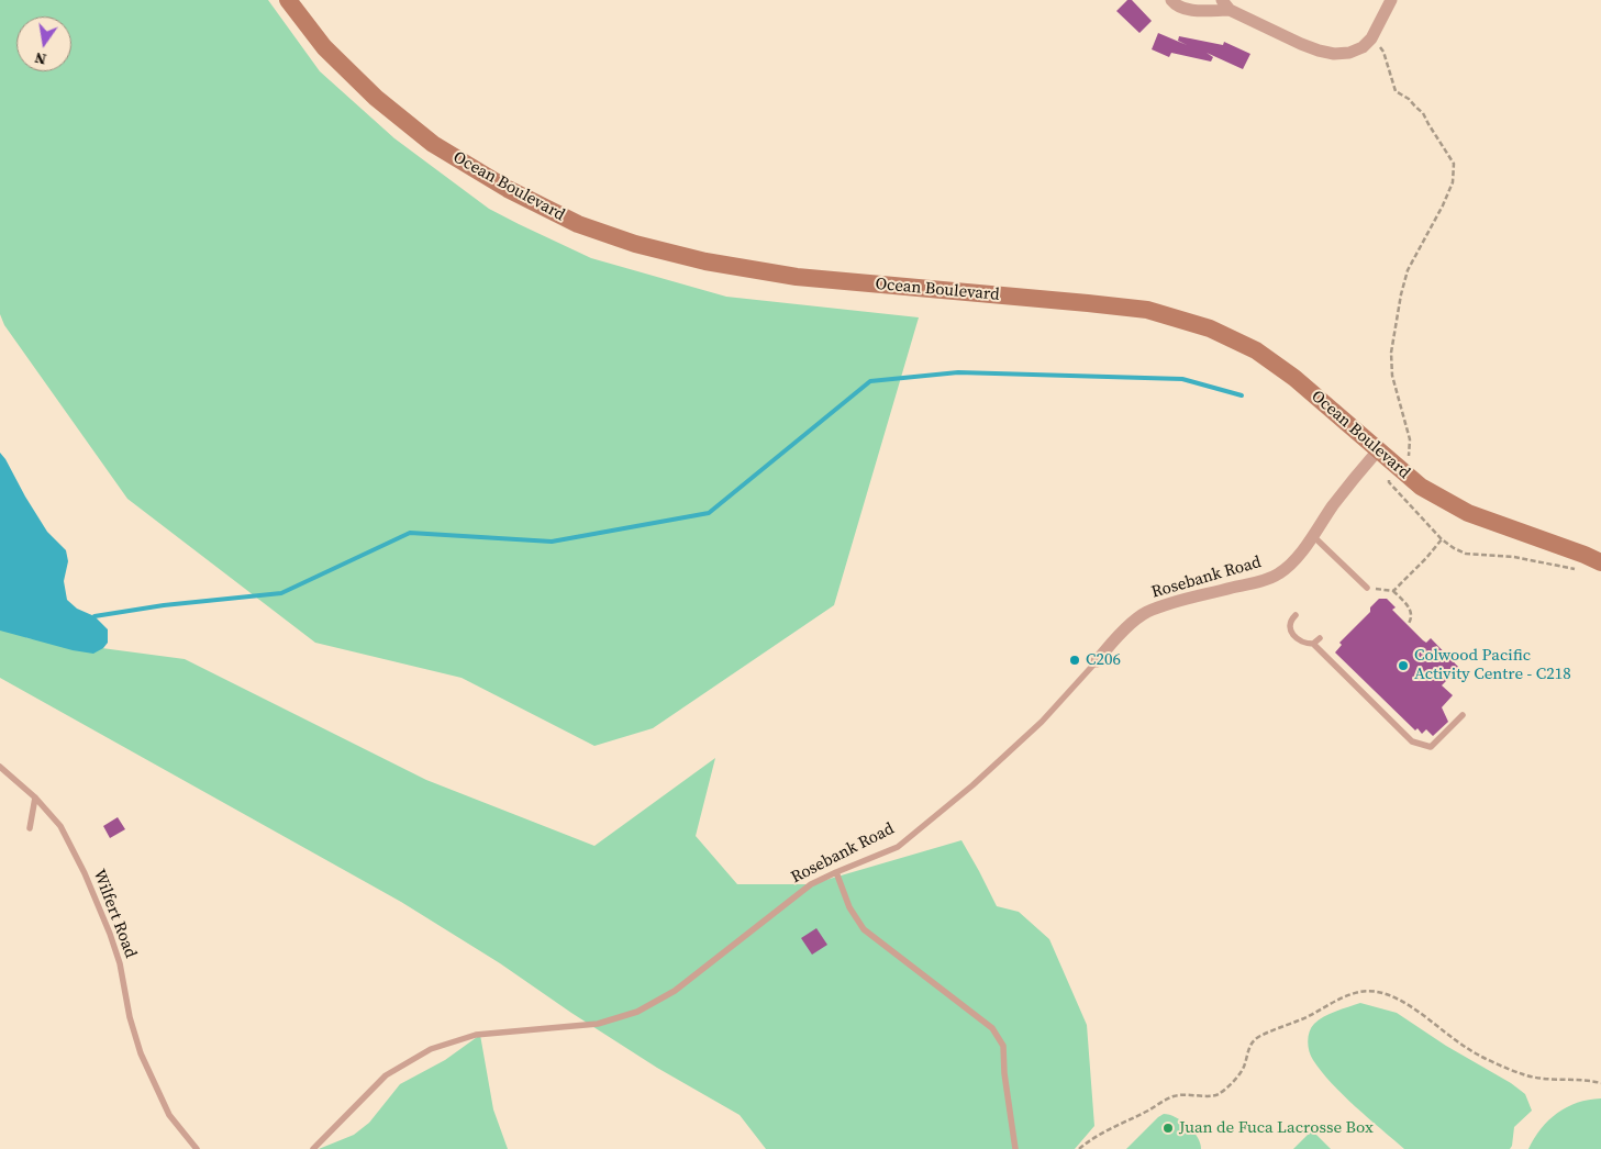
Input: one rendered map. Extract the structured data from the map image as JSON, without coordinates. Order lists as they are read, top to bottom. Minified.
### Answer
{"streets":{"street":["Ocean Boulevard","Rosebank Road"],"lane":["Wilfert Road"]},"crossings":[["Ocean Boulevard","Rosebank Road"]],"places":["C206","Colwood Pacific Activity Centre - C218","Juan de Fuca Lacrosse Box"],"north":"bottom"}
